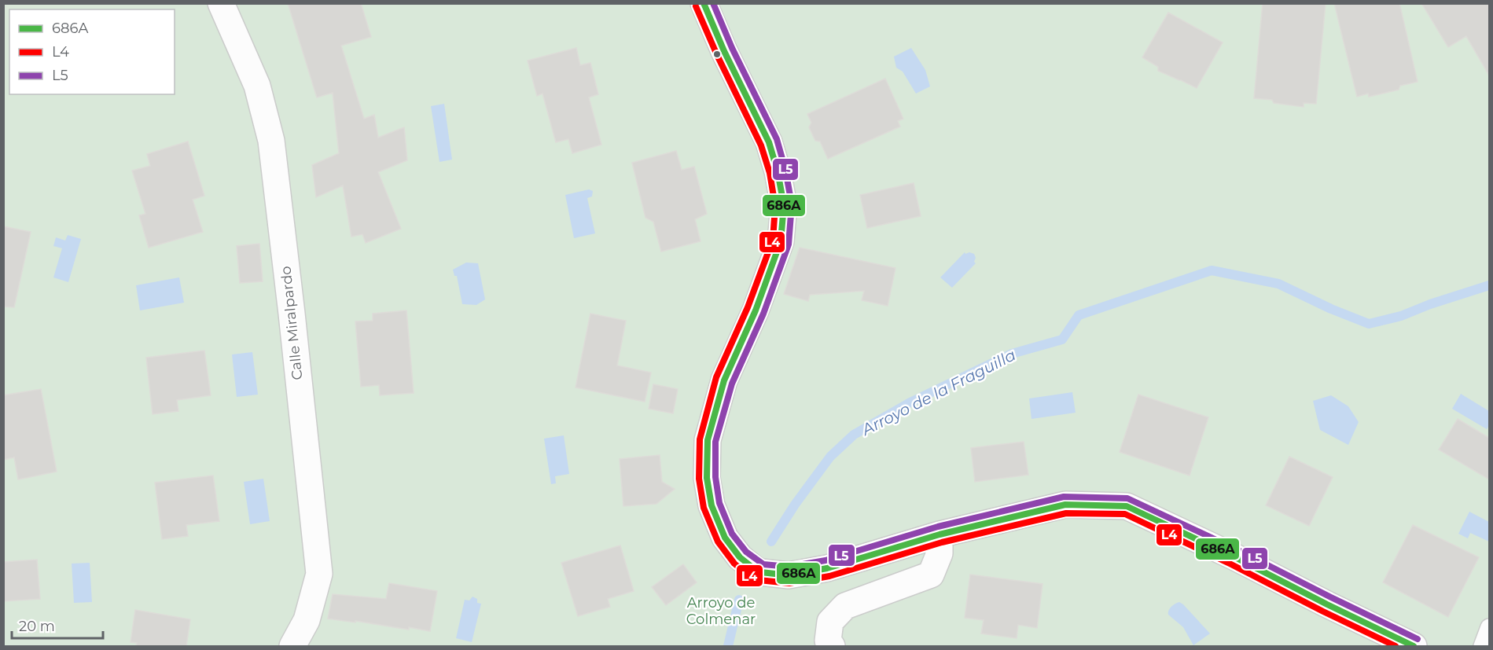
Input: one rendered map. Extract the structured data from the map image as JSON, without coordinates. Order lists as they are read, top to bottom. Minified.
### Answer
{"streets":{"street":["Calle Miralpardo"]},"water":["Arroyo de la Fraguilla"],"parks":["Arroyo de Colmenar"],"lines":["transit line 686A","transit line L5","transit line L4"],"legend":["686A","L4","L5"],"scale_bar":"20 m"}
